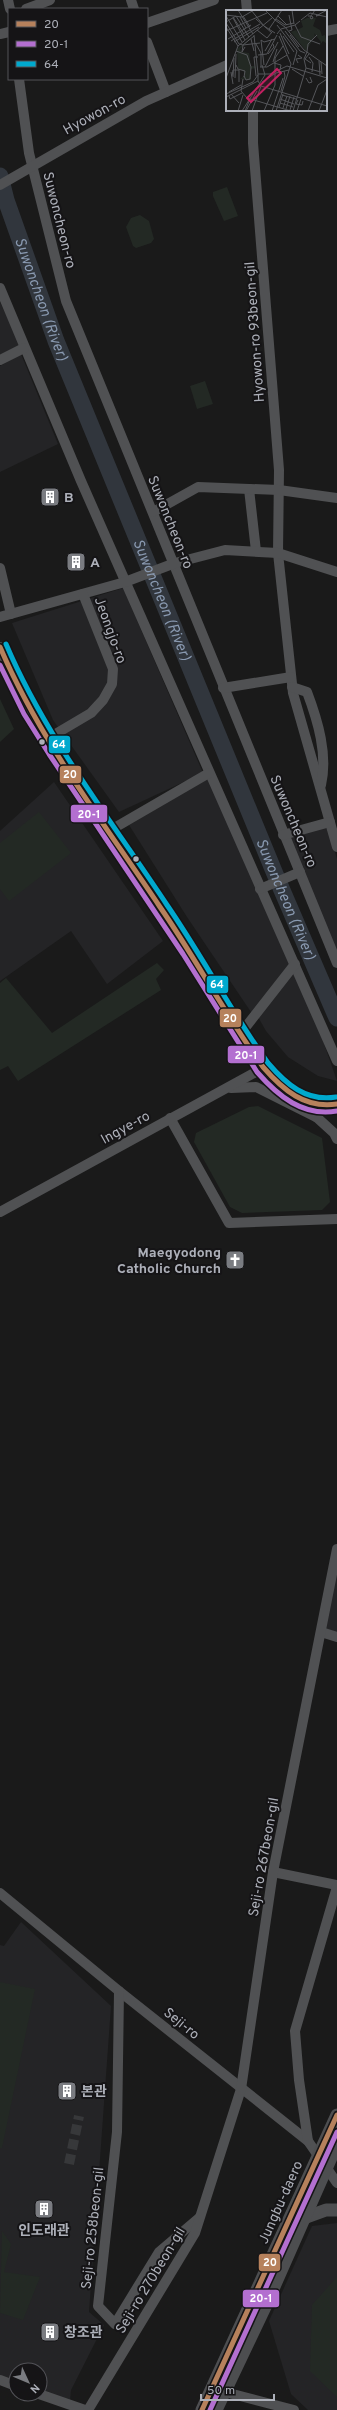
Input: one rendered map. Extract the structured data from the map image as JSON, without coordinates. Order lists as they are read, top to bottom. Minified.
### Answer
{"streets":{"main road":["Jungbu-daero"],"street":["Hyowon-ro","Suwoncheon-ro","Hyowon-ro 93beon-gil","Jeongjo-ro","Ingye-ro","Seji-ro 267beon-gil","Seji-ro","Seji-ro 258beon-gil","Seji-ro 270beon-gil"]},"crossings":[["Hyowon-ro","Suwoncheon-ro"],["Seji-ro 267beon-gil","Seji-ro"],["Seji-ro 267beon-gil","Seji-ro 270beon-gil"],["Seji-ro","Jungbu-daero"],["Seji-ro","Seji-ro 258beon-gil"],["Seji-ro","Seji-ro 270beon-gil"],["Seji-ro 258beon-gil","Seji-ro 270beon-gil"]],"water":["Suwoncheon (River)"],"places":{"building":["B","A","본관","인도래관","창조관"],"church":["Maegyodong Catholic Church"]},"lines":["transit line 64","transit line 20","transit line 20-1"],"legend":["20","20-1","64"],"scale_bar":"50 m","north":"bottom right"}
